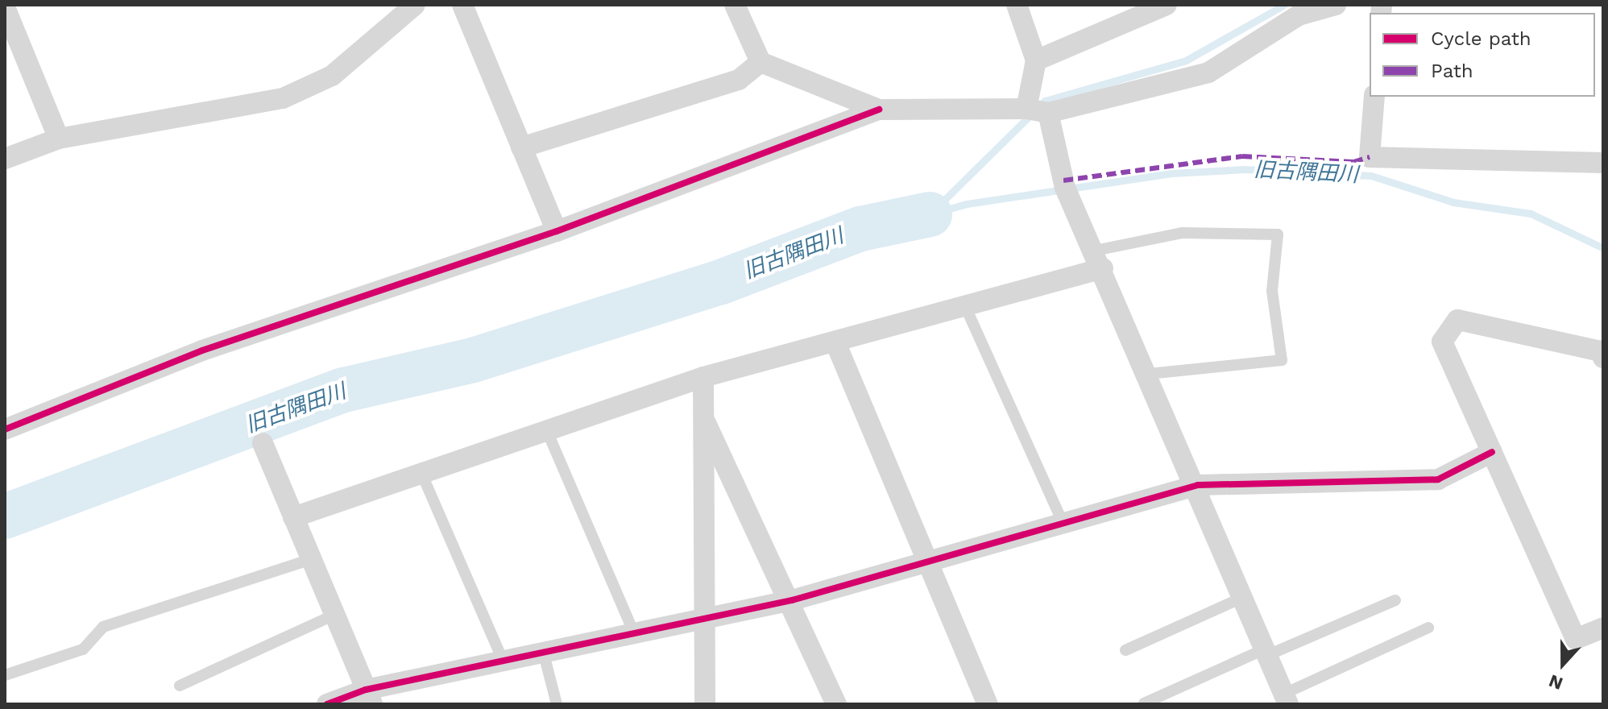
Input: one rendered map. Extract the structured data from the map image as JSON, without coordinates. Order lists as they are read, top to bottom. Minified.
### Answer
{"water":["旧古隅田川"],"legend":["Cycle path","Path"],"north":"bottom"}
